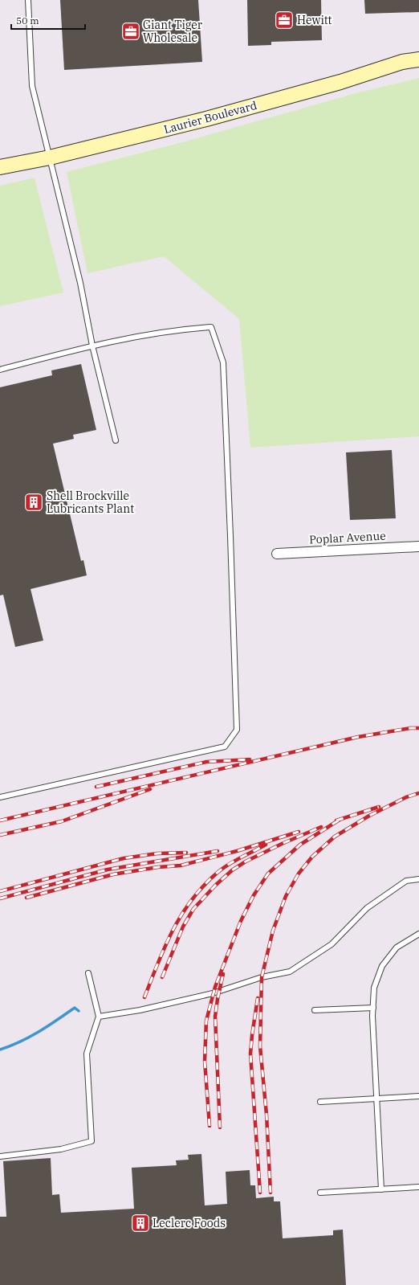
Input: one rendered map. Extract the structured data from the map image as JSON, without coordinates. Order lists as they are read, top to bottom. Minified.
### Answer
{"streets":{"street":["Laurier Boulevard","Poplar Avenue"]},"places":{"office":["Hewitt","Giant Tiger Wholesale"],"building":["Shell Brockville Lubricants Plant","Leclerc Foods"]},"scale_bar":"50 m"}
